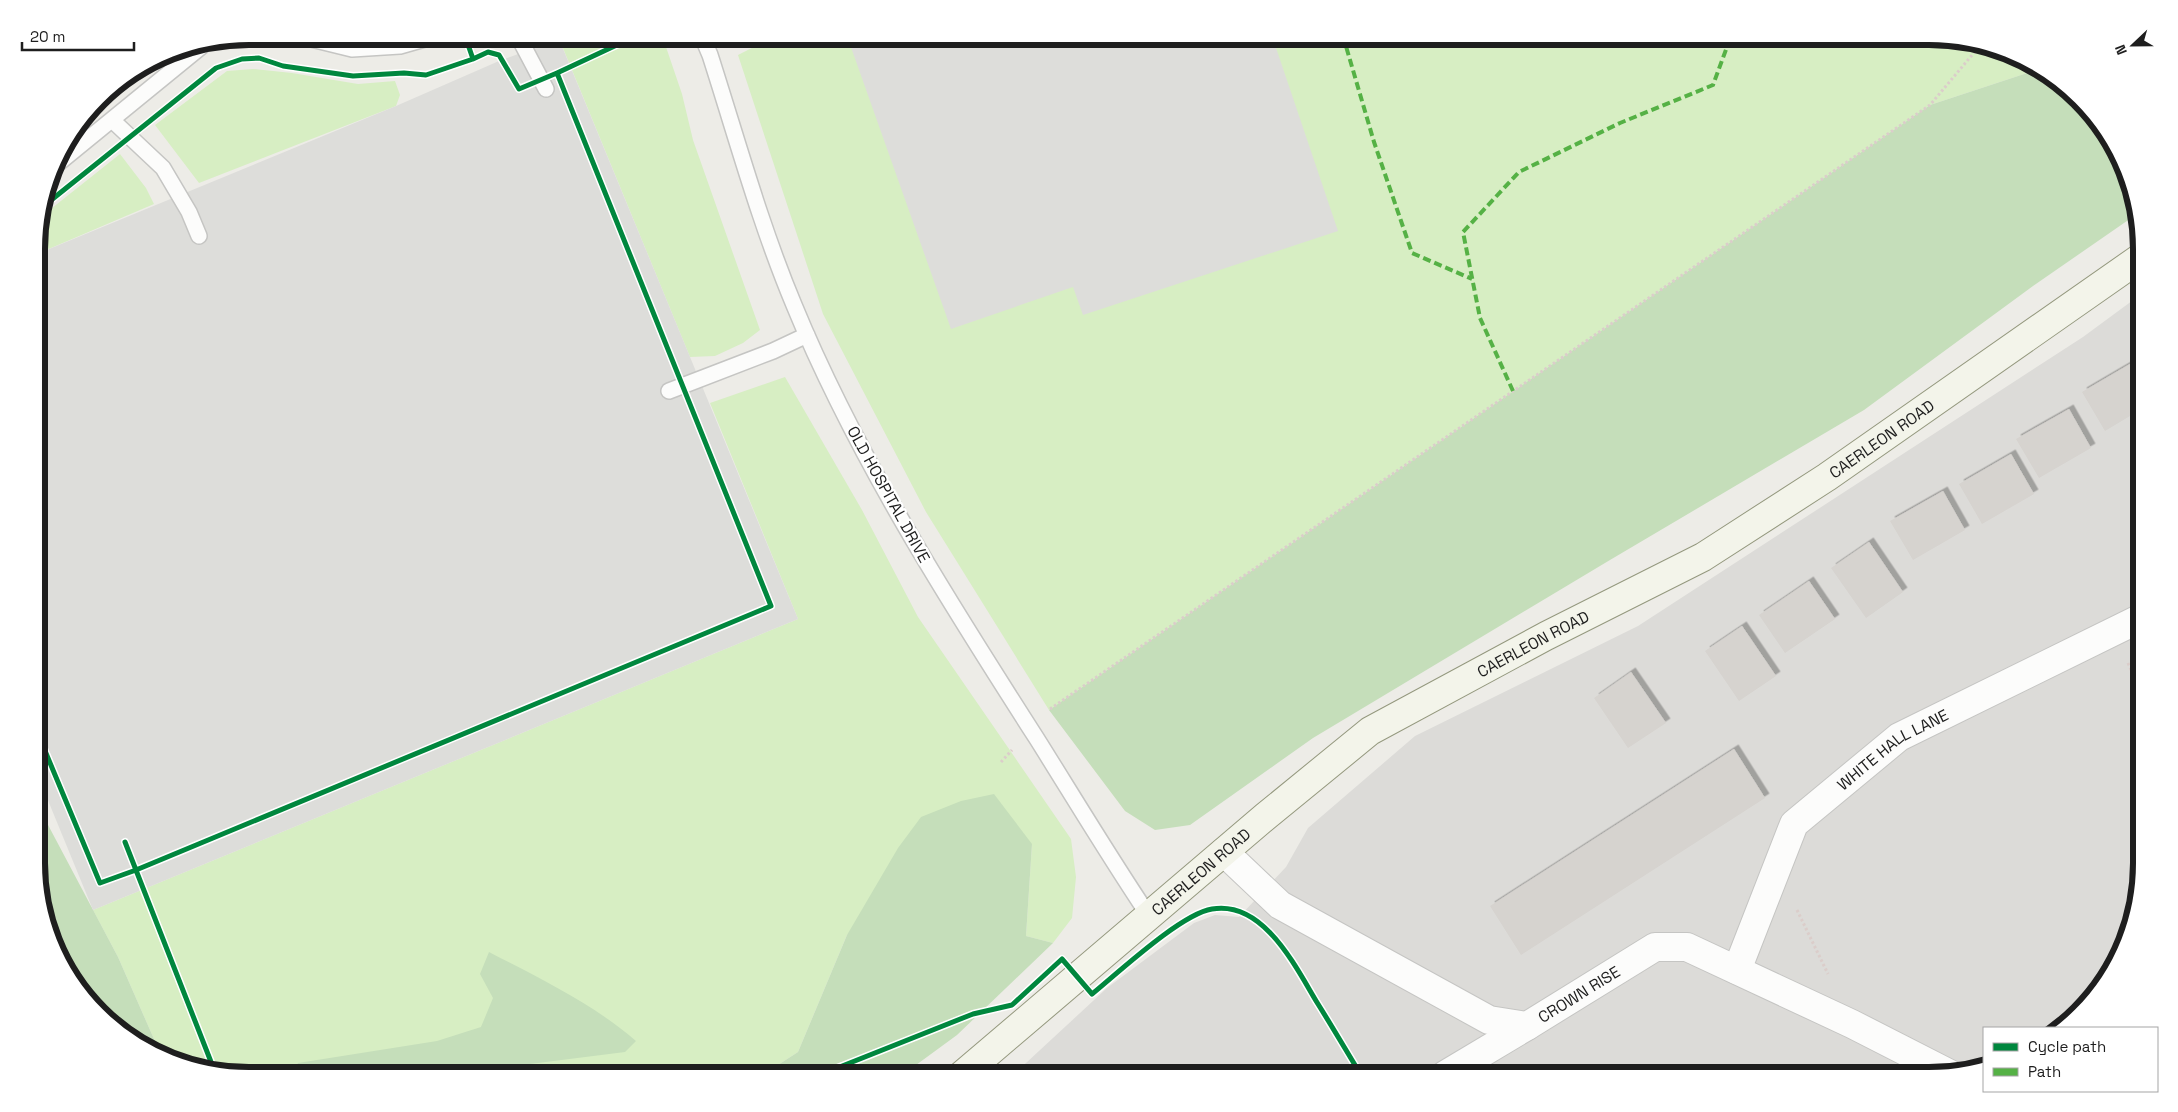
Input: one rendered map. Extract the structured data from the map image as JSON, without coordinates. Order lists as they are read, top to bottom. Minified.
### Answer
{"streets":{"main road":["CAERLEON ROAD"],"street":["WHITE HALL LANE","CROWN RISE"],"lane":["OLD HOSPITAL DRIVE"]},"crossings":[["CAERLEON ROAD","OLD HOSPITAL DRIVE"],["CAERLEON ROAD","CROWN RISE"],["WHITE HALL LANE","CROWN RISE"]],"legend":["Cycle path","Path"],"scale_bar":"20 m","north":"left"}
